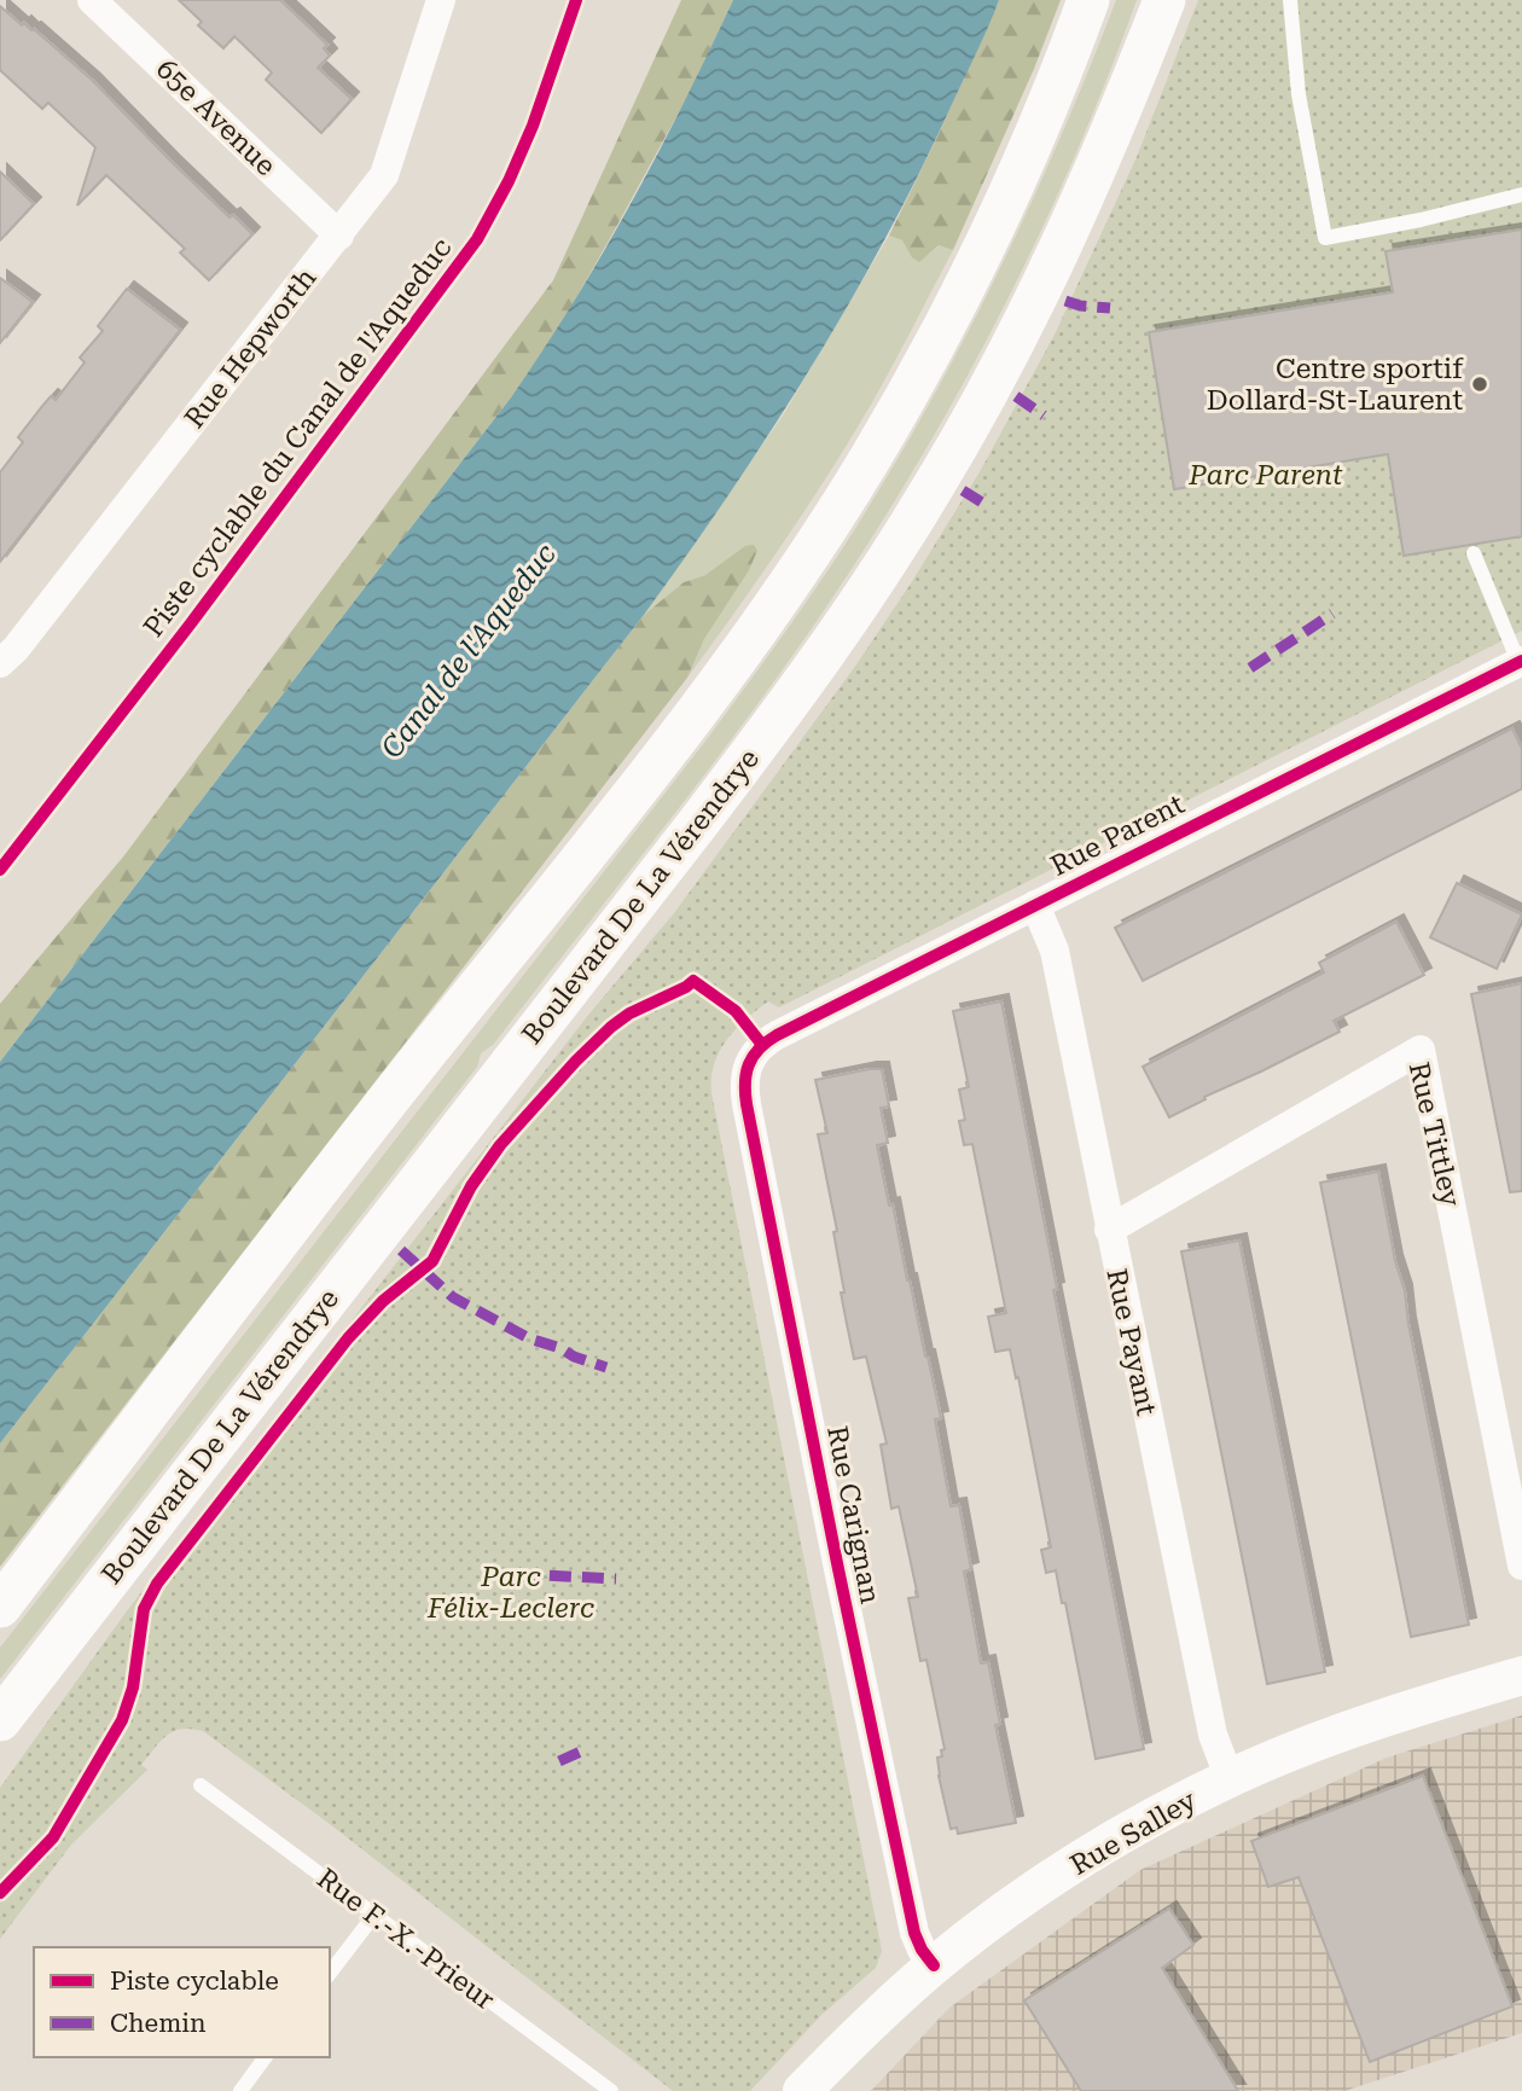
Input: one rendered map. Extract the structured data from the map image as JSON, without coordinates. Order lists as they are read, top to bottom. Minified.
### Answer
{"streets":{"main road":["Boulevard De La Vérendrye"],"street":["65e Avenue","Rue Hepworth","Rue Parent","Rue Tittley","Rue Payant","Rue Carignan","Rue Salley"],"lane":["Rue F.-X.-Prieur"],"cycle path":["Piste cyclable du Canal de l'Aqueduc"]},"crossings":[["65e Avenue","Rue Hepworth"],["Rue Parent","Rue Payant"],["Rue Parent","Rue Carignan"],["Rue Tittley","Rue Payant"],["Rue Payant","Rue Salley"],["Rue Carignan","Rue Salley"]],"water":["Canal de l'Aqueduc"],"parks":["Parc Parent","Parc Félix-Leclerc"],"places":["Centre sportif Dollard-St-Laurent"],"legend":["Piste cyclable","Chemin"]}
